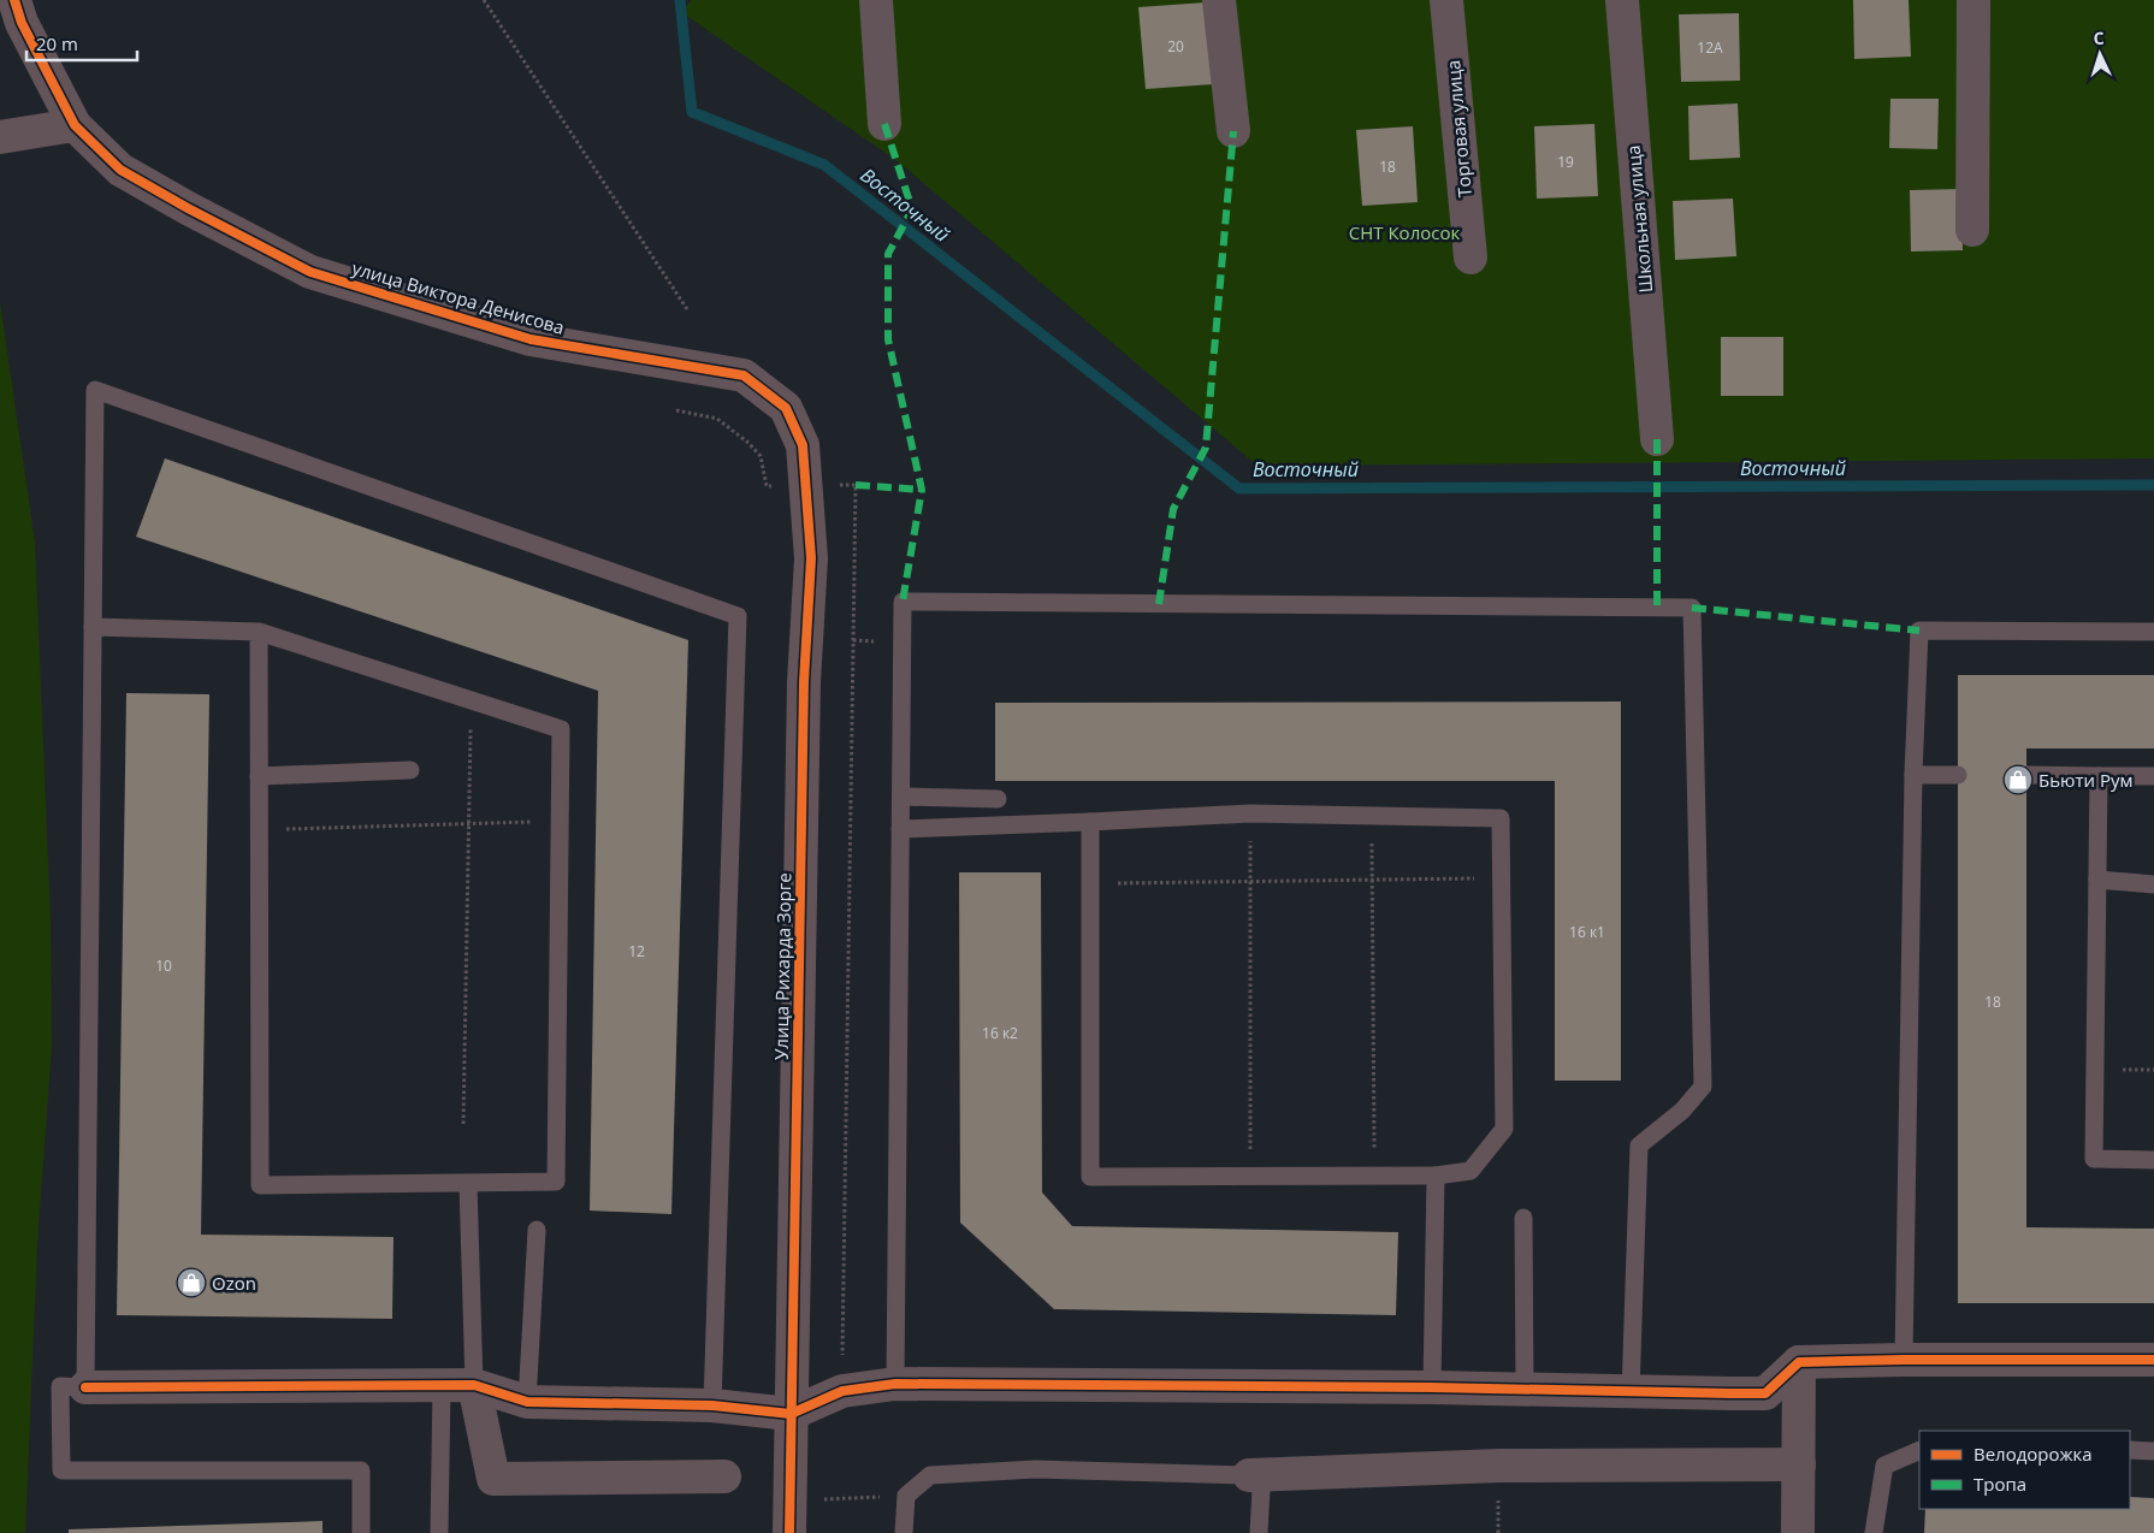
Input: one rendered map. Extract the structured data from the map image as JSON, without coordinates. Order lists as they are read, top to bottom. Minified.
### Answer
{"streets":{"street":["Торговая улица","Школьная улица","улица Виктора Денисова","Улица Рихарда Зорге"]},"crossings":[["улица Виктора Денисова","Улица Рихарда Зорге"]],"water":["Восточный"],"parks":["СНТ Колосок"],"places":{"shop":["Бьюти Рум","Ozon"]},"house_numbers":["20","12А","19","18","16 к1","12","10","18","16 к2"],"legend":["Велодорожка","Тропа"],"scale_bar":"20 m","north":"top"}
